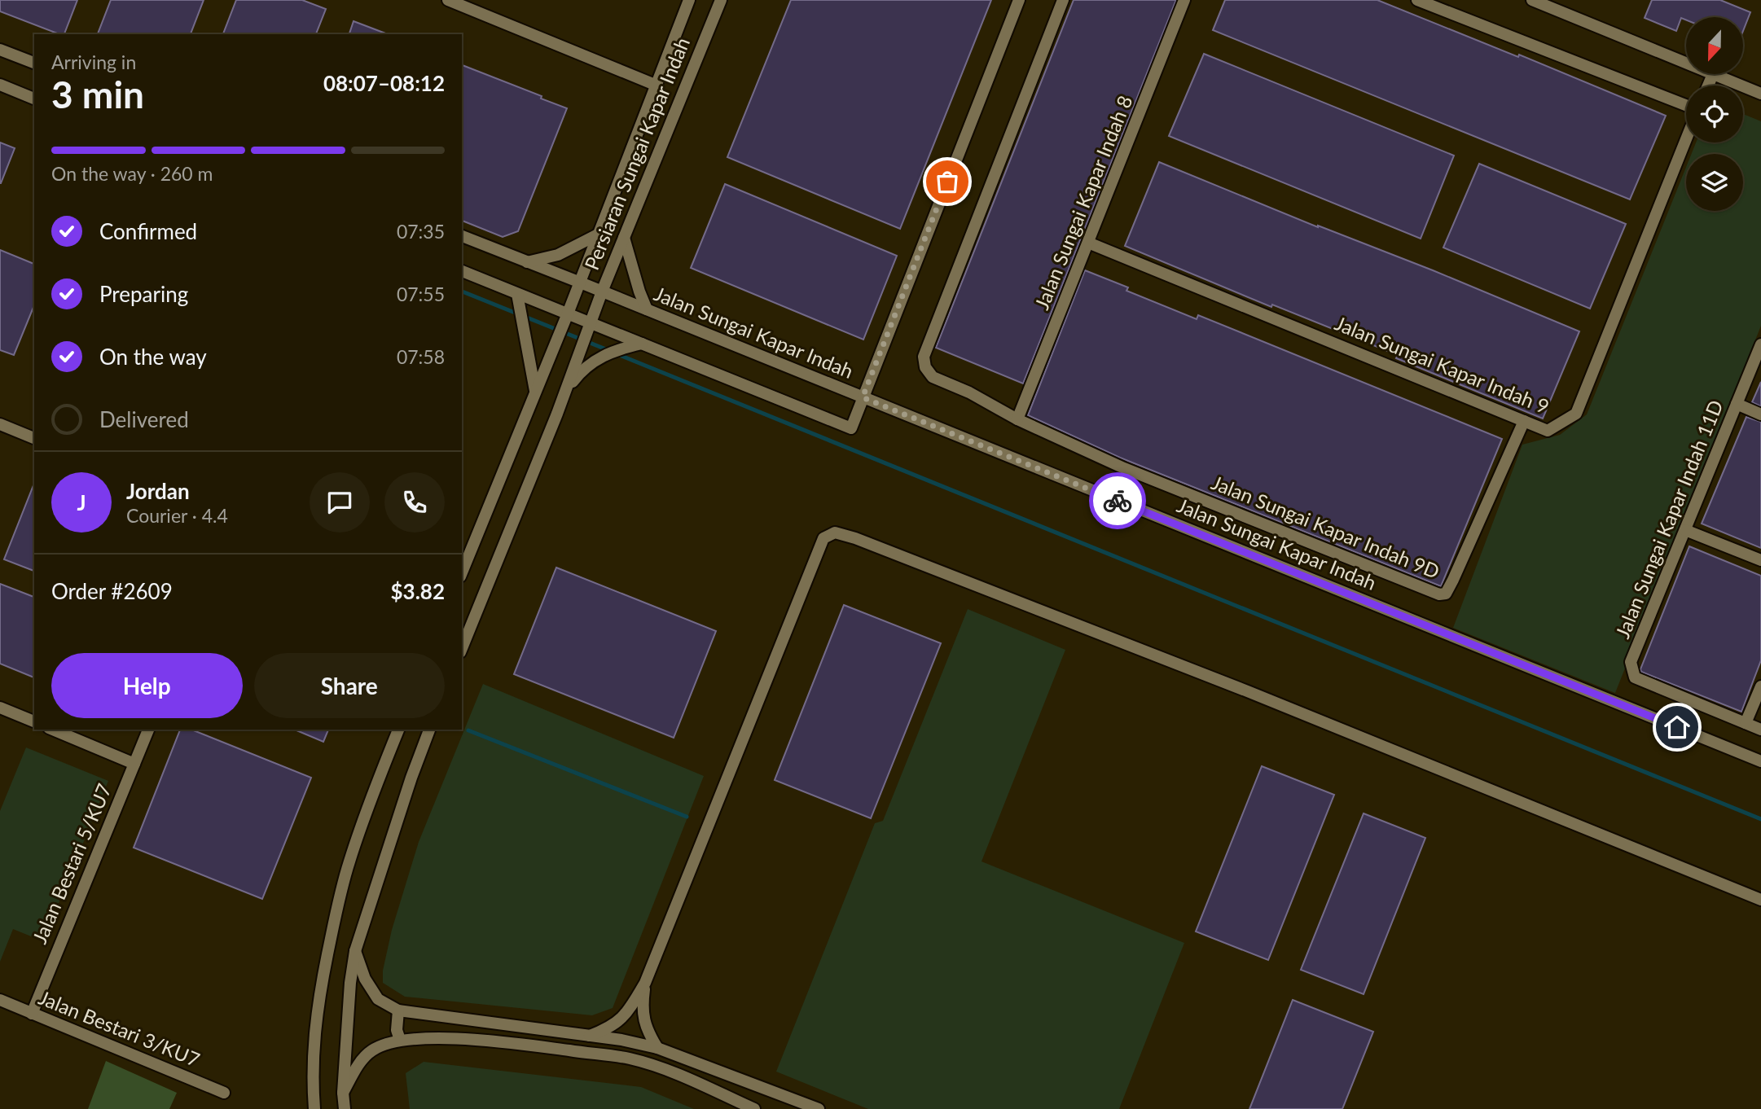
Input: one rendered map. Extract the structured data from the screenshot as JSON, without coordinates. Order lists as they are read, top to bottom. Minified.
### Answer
{"streets":{"street":["Persiaran Sungai Kapar Indah","Jalan Sungai Kapar Indah 8","Jalan Sungai Kapar Indah","Jalan Sungai Kapar Indah 9","Jalan Sungai Kapar Indah 11D","Jalan Sungai Kapar Indah 9D","Jalan Bestari 5/KU7","Jalan Bestari 3/KU7"]},"crossings":[["Persiaran Sungai Kapar Indah","Jalan Sungai Kapar Indah"],["Jalan Sungai Kapar Indah 8","Jalan Sungai Kapar Indah 9"],["Jalan Sungai Kapar Indah 8","Jalan Sungai Kapar Indah 9D"],["Jalan Sungai Kapar Indah 9","Jalan Sungai Kapar Indah 9D"],["Jalan Bestari 5/KU7","Jalan Bestari 3/KU7"]],"north":"bottom","page":{"heading":["3 min","Arriving in","08:07–08:12"],"panel":["Jordan","Courier · 4.4","Order #2609","$3.82"],"bar":"On the way · 260 m","list":[["Confirmed","07:35"],["Preparing","07:55"],["On the way","07:58"],"Delivered"],"round":"J","buttons":["Help","Share"]}}
